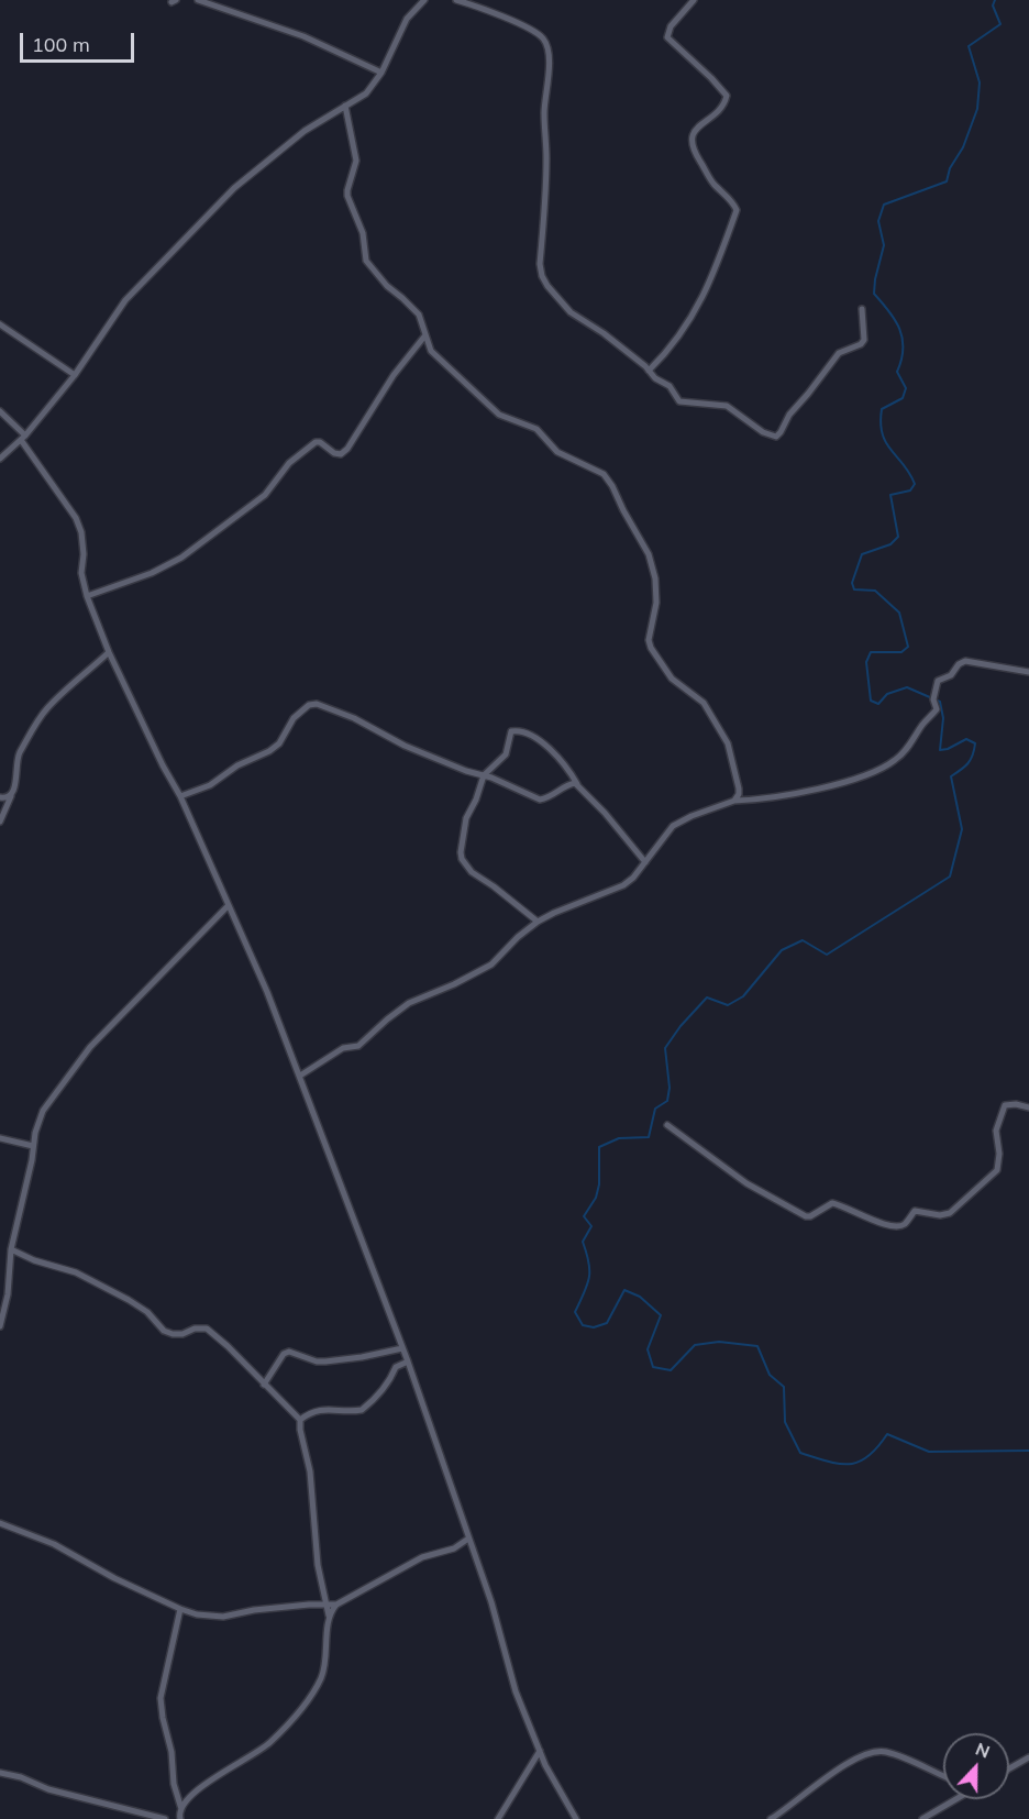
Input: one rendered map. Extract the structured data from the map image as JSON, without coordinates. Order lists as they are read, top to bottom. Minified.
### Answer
{"scale_bar":"100 m","north":"top"}
